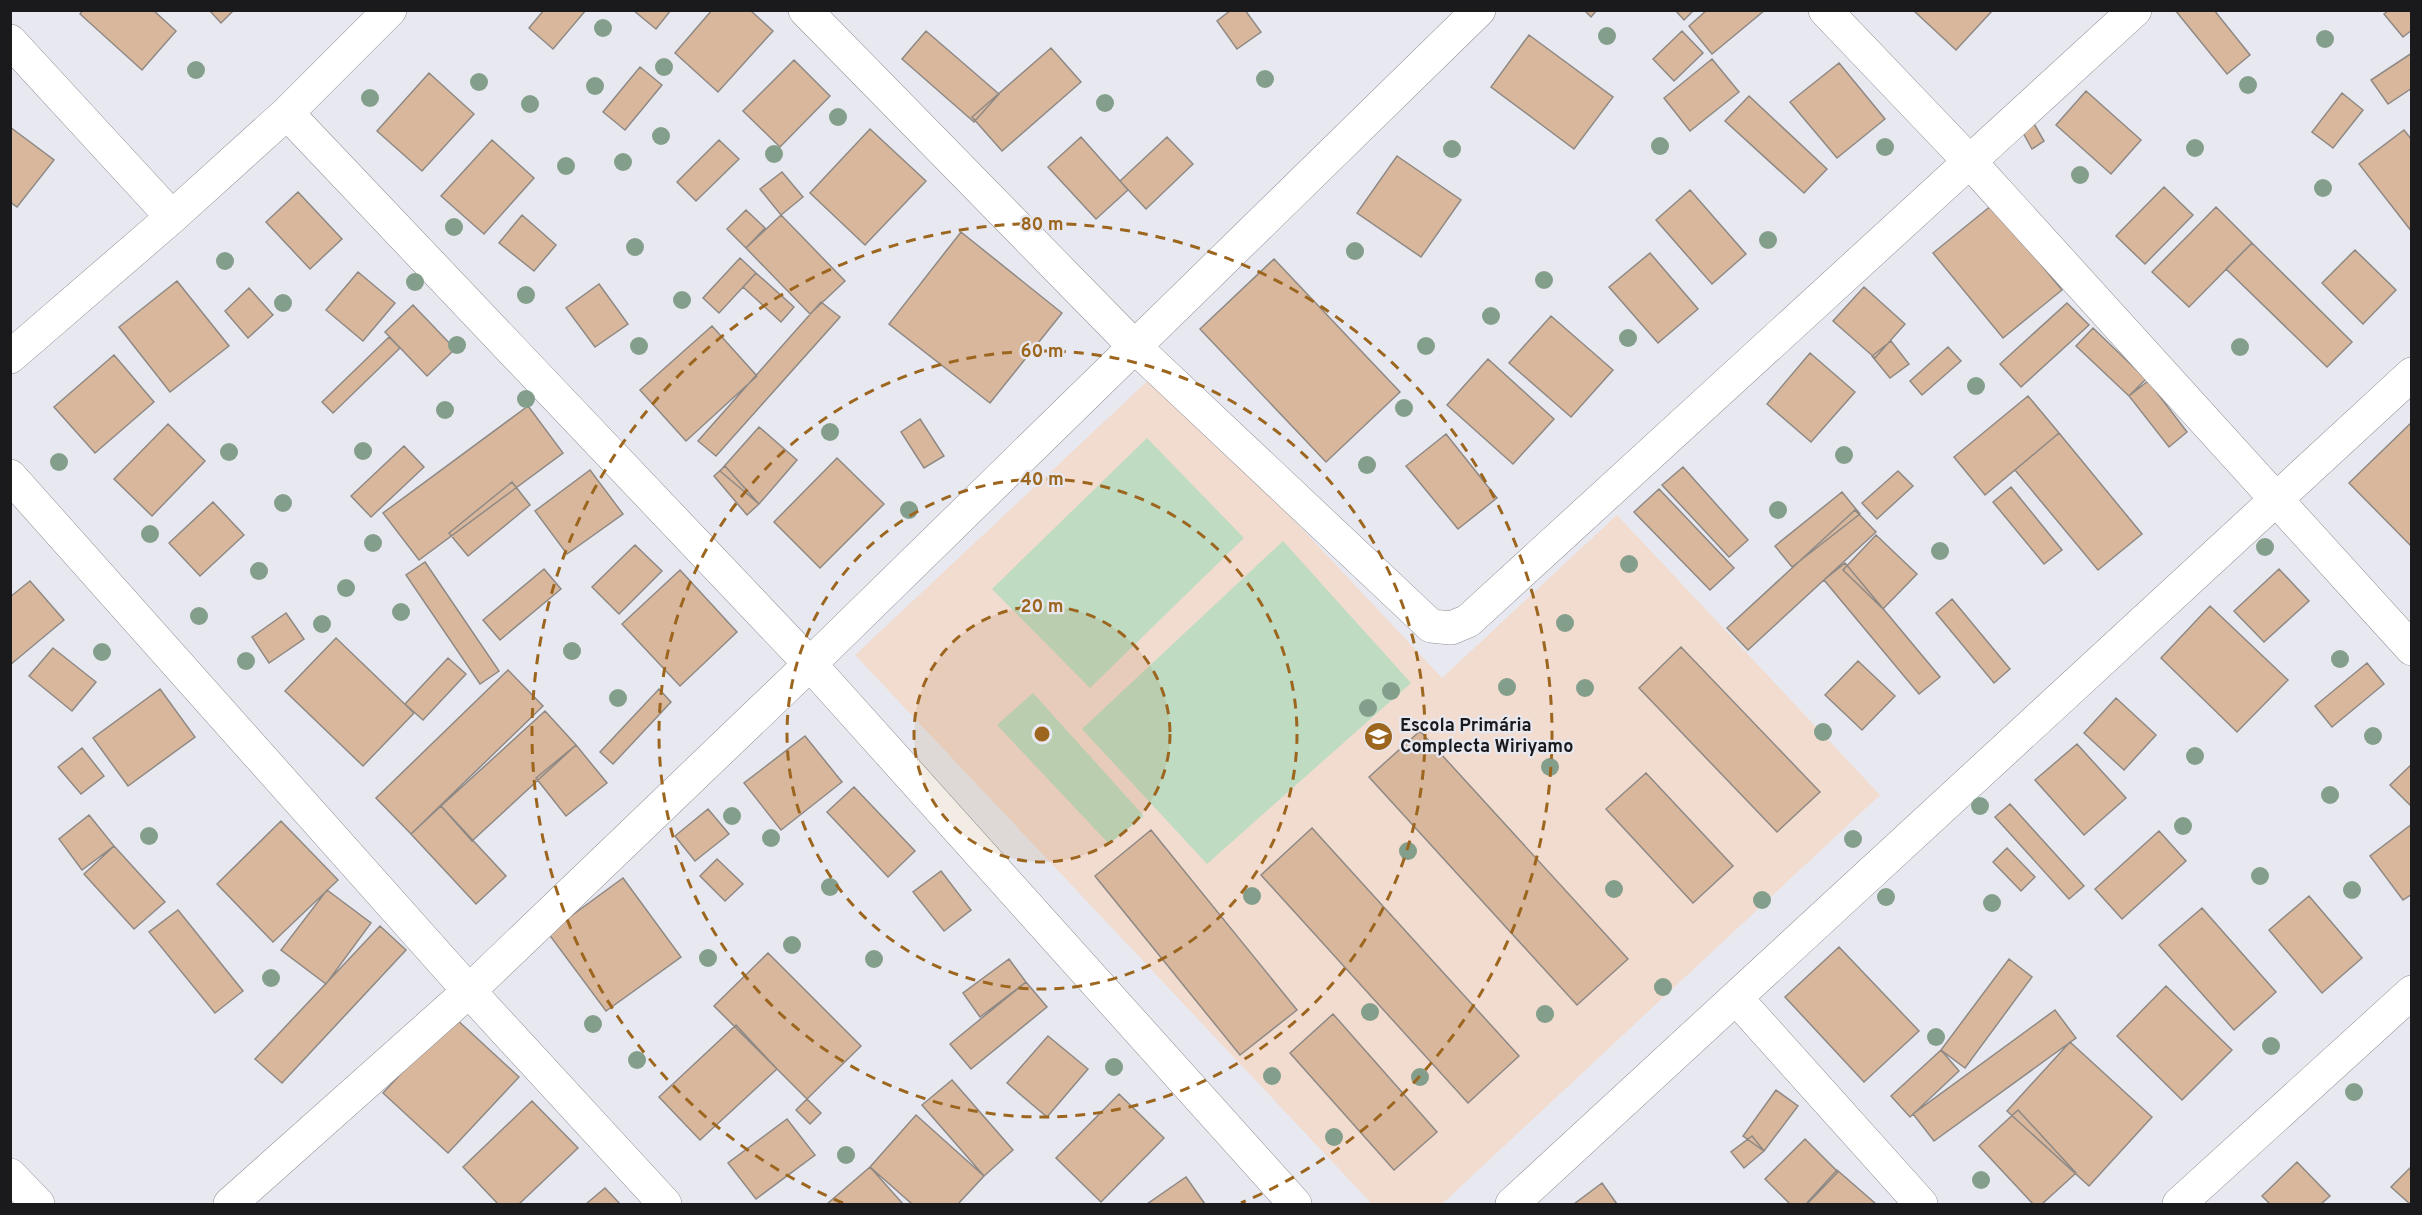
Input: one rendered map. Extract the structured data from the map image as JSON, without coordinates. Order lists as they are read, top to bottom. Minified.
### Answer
{"places":{"school or university":["Escola Primária Complecta Wiriyamo"]},"rings":["80 m","60 m","40 m","20 m"]}
